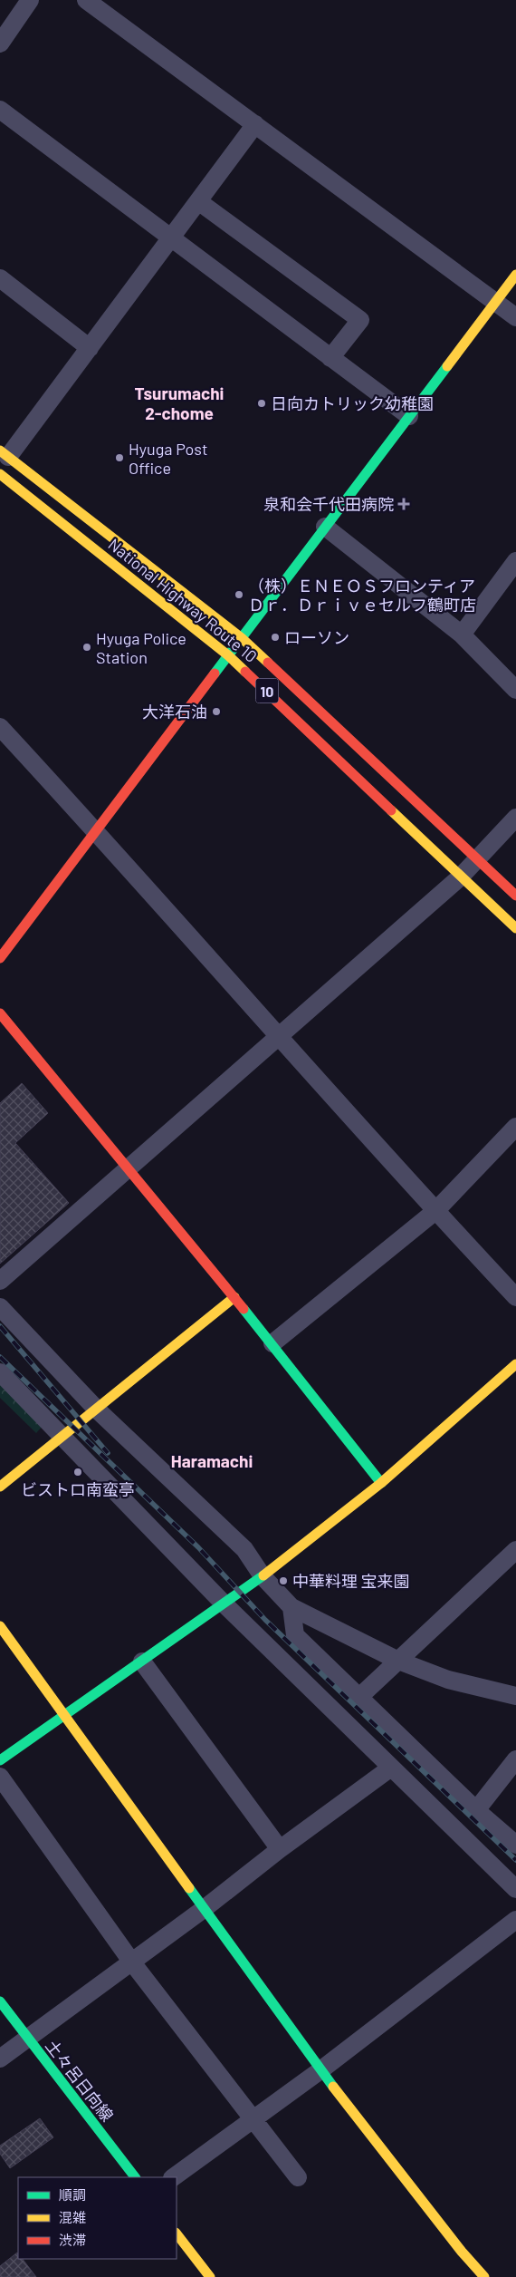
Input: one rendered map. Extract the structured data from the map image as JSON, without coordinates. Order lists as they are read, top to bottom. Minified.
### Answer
{"streets":{"main road":["National Highway Route 10","10","土々呂日向線"]},"districts":["Tsurumachi 2-chome","Haramachi"],"places":{"other":["日向カトリック幼稚園","Hyuga Post Office","（株）ＥＮＥＯＳフロンティア Ｄｒ．Ｄｒｉｖｅセルフ鶴町店","ローソン","Hyuga Police Station","大洋石油","ビストロ南蛮亭","中華料理 宝来園"],"health":["泉和会千代田病院"]},"legend":["順調","混雑","渋滞"]}
